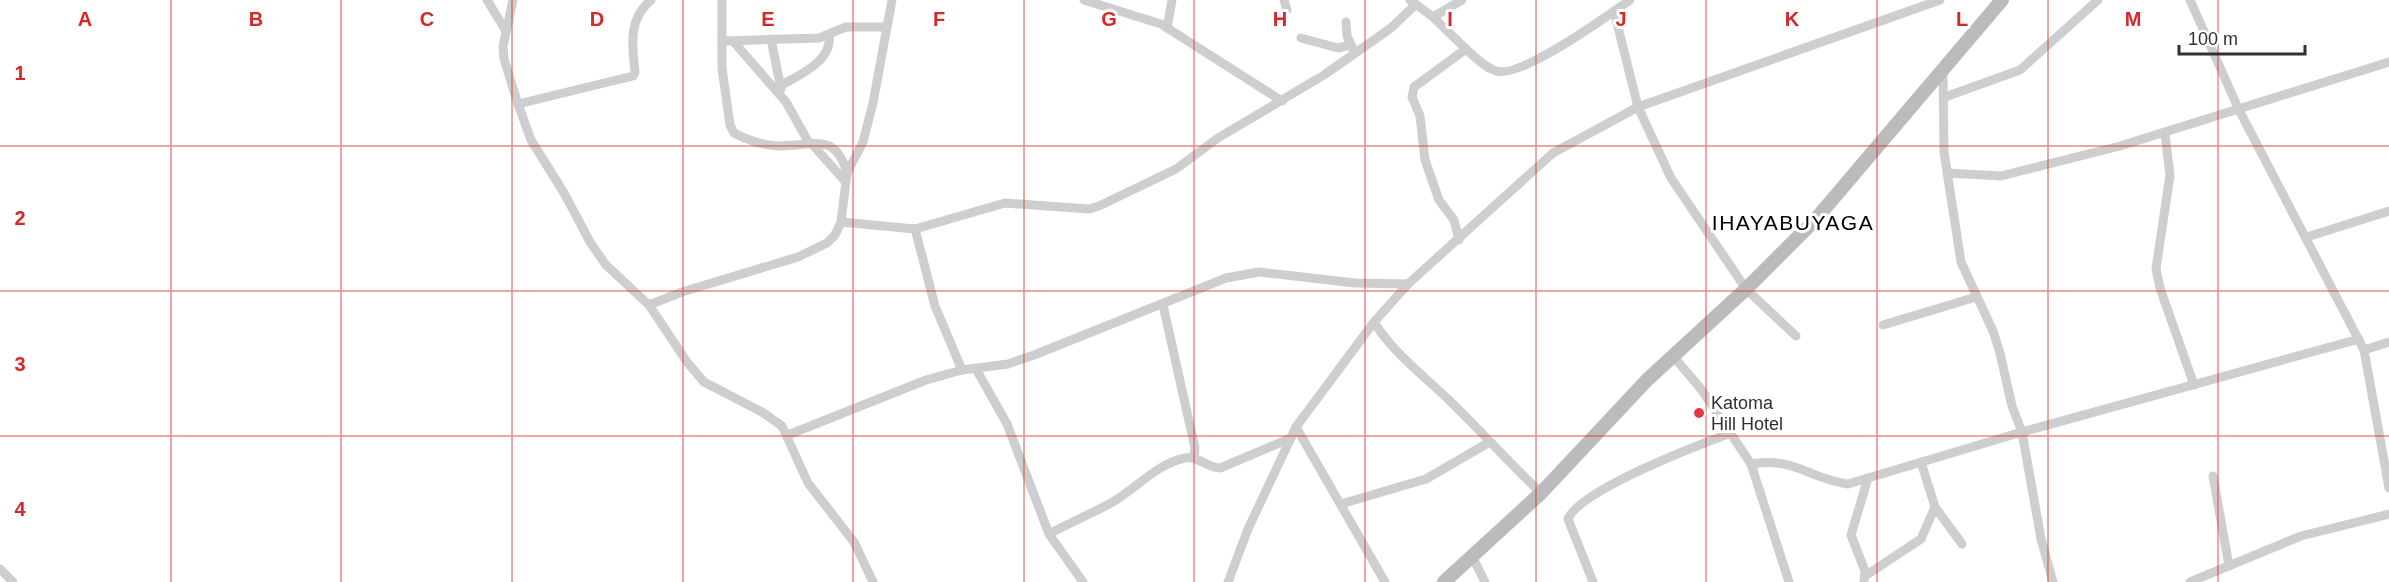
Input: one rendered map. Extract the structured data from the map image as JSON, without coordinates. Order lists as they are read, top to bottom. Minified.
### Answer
{"districts":["IHAYABUYAGA"],"places":["Katoma Hill Hotel"],"scale_bar":"100 m","grid":{"columns":["A","B","C","D","E","F","G","H","I","J","K","L","M"],"rows":["1","2","3","4"]}}
